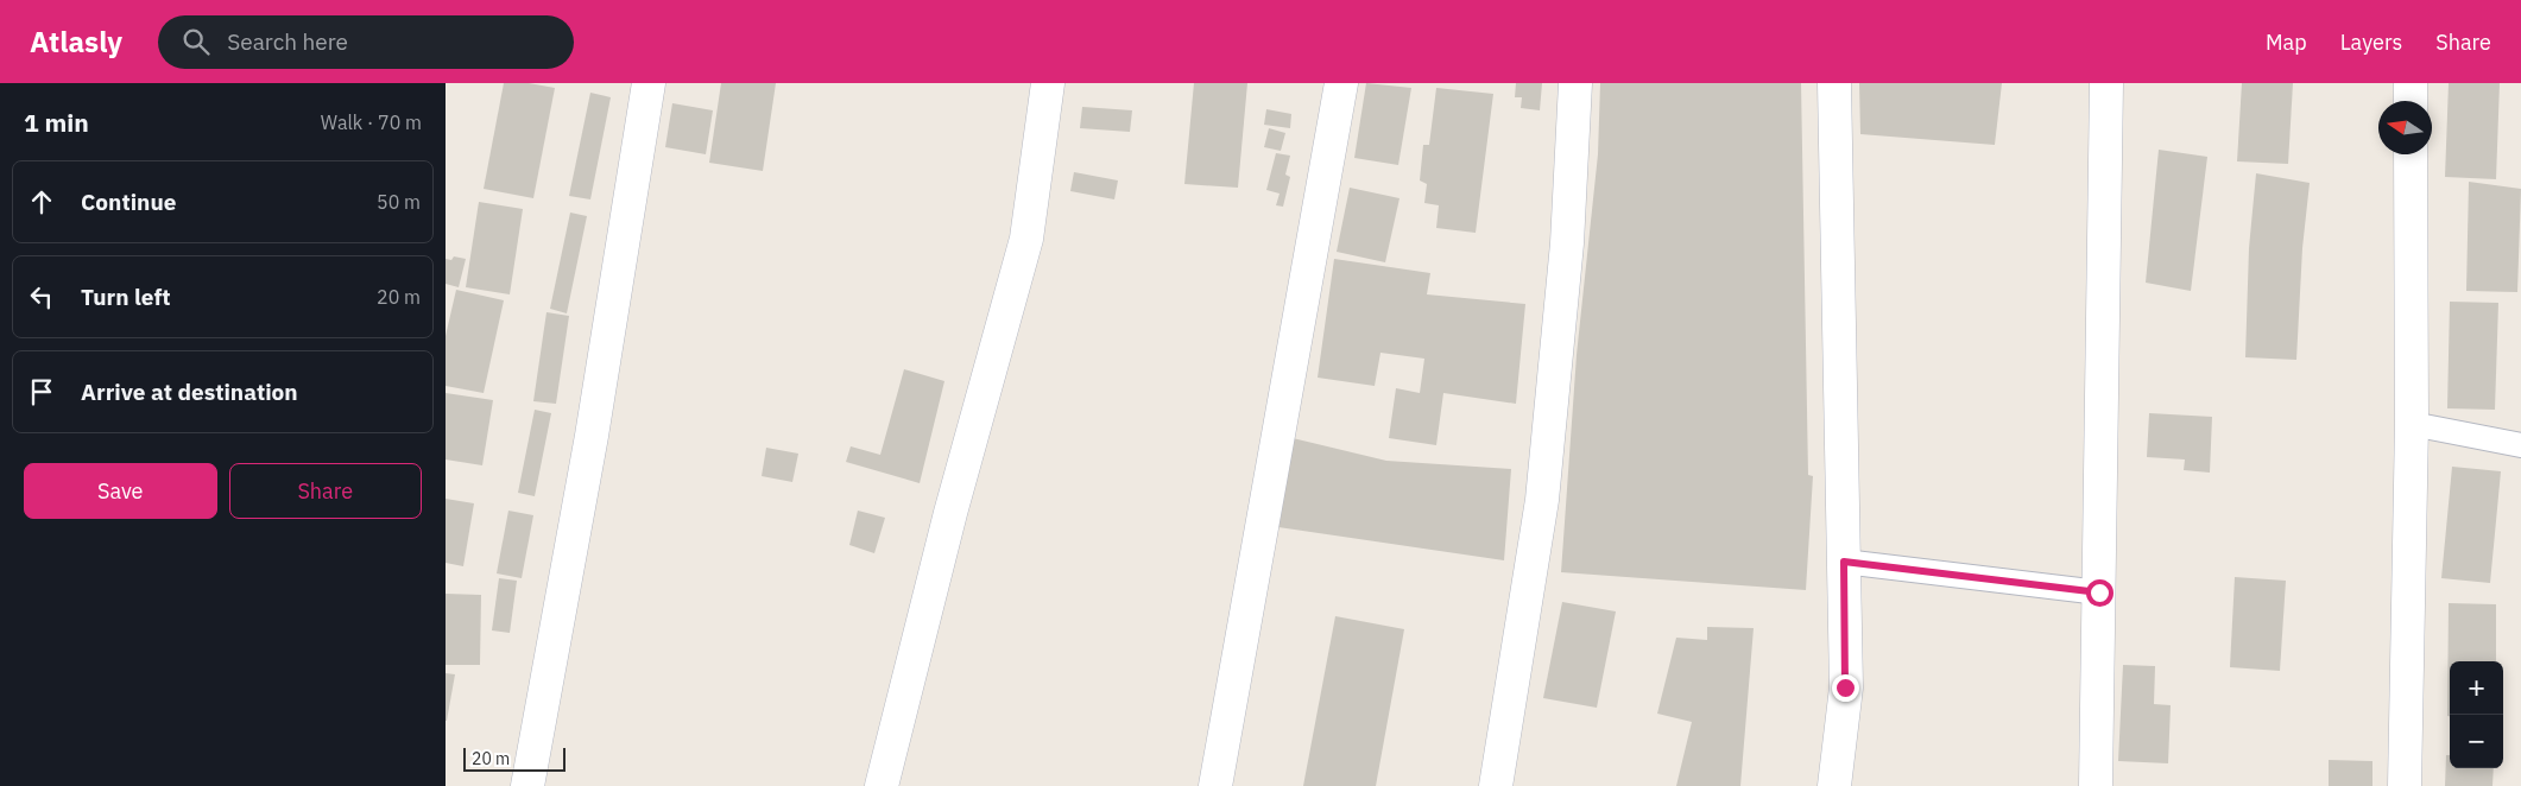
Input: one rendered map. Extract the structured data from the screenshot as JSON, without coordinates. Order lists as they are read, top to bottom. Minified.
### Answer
{"scale_bar":"20 m","north":"left","page":{"header":"Atlasly","search":"Search here","nav":["Map","Layers","Share"],"heading":["1 min","Walk · 70 m"],"list":[["Continue","50 m"],["Turn left","20 m"],"Arrive at destination"],"buttons":["Save","Share"],"map_buttons":["+","−"],"scale":"20 m"}}
